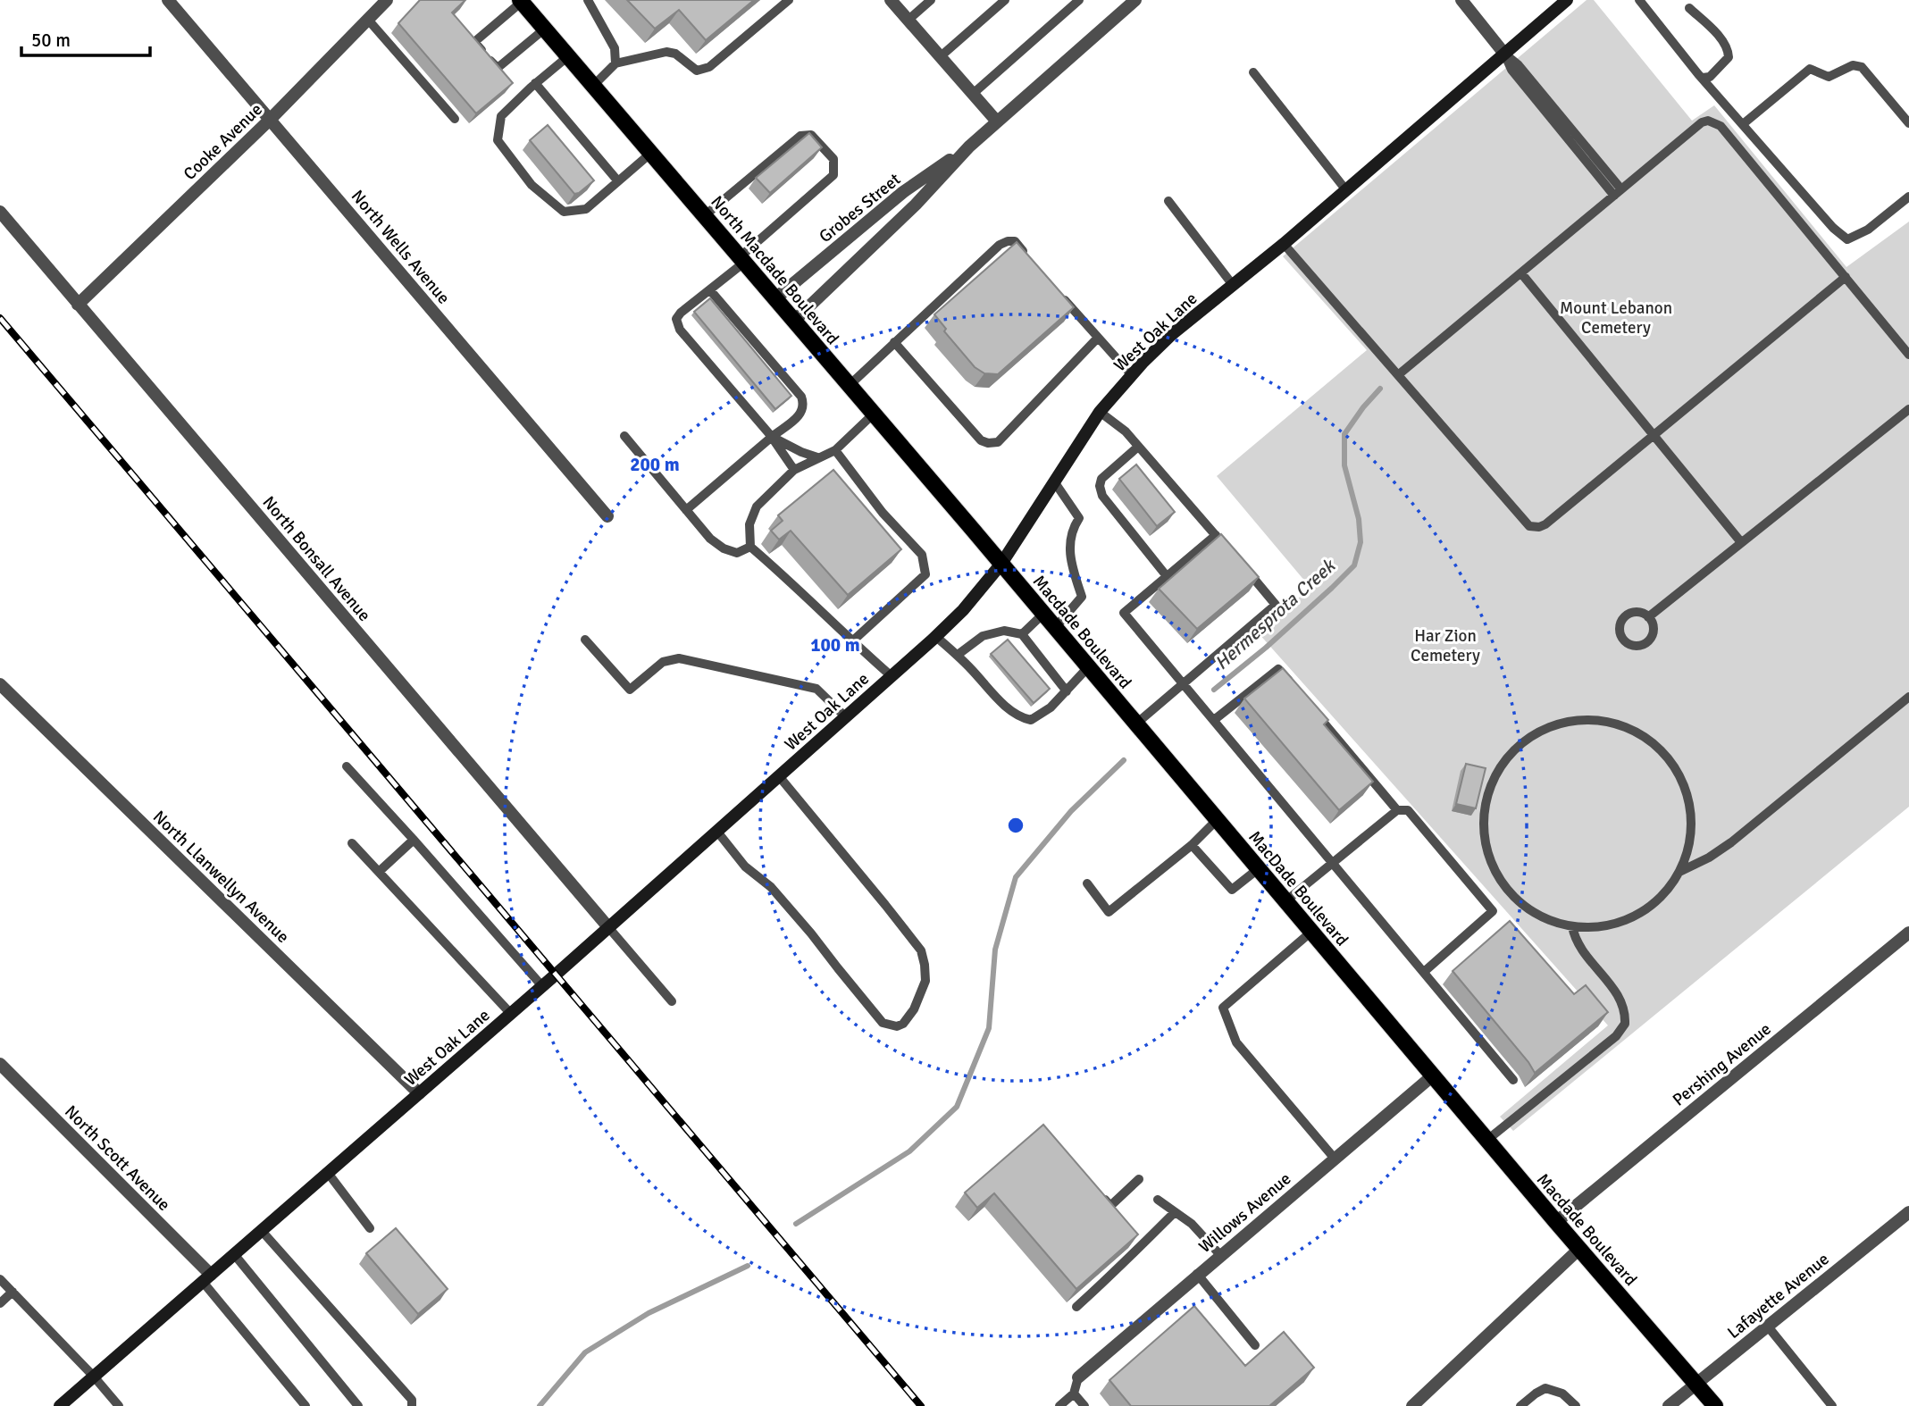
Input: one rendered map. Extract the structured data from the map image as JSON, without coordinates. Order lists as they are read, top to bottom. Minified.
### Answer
{"streets":{"main road":["North Macdade Boulevard","West Oak Lane","Macdade Boulevard","MacDade Boulevard"],"street":["Cooke Avenue","Grobes Street","North Wells Avenue","North Bonsall Avenue","North Llanwellyn Avenue","Pershing Avenue","North Scott Avenue","Willows Avenue","Lafayette Avenue"]},"crossings":[["Cooke Avenue","North Wells Avenue"],["Cooke Avenue","North Bonsall Avenue"],["Grobes Street","North Macdade Boulevard"],["North Macdade Boulevard","West Oak Lane"],["North Macdade Boulevard","Macdade Boulevard"],["West Oak Lane","North Bonsall Avenue"],["West Oak Lane","Macdade Boulevard"],["West Oak Lane","North Llanwellyn Avenue"],["West Oak Lane","North Scott Avenue"],["Macdade Boulevard","MacDade Boulevard"],["Macdade Boulevard","Pershing Avenue"],["Macdade Boulevard","Willows Avenue"],["Macdade Boulevard","Lafayette Avenue"],["MacDade Boulevard","Willows Avenue"]],"water":["Hermesprota Creek"],"parks":["Mount Lebanon Cemetery","Har Zion Cemetery"],"scale_bar":"50 m","rings":["200 m","100 m"]}
